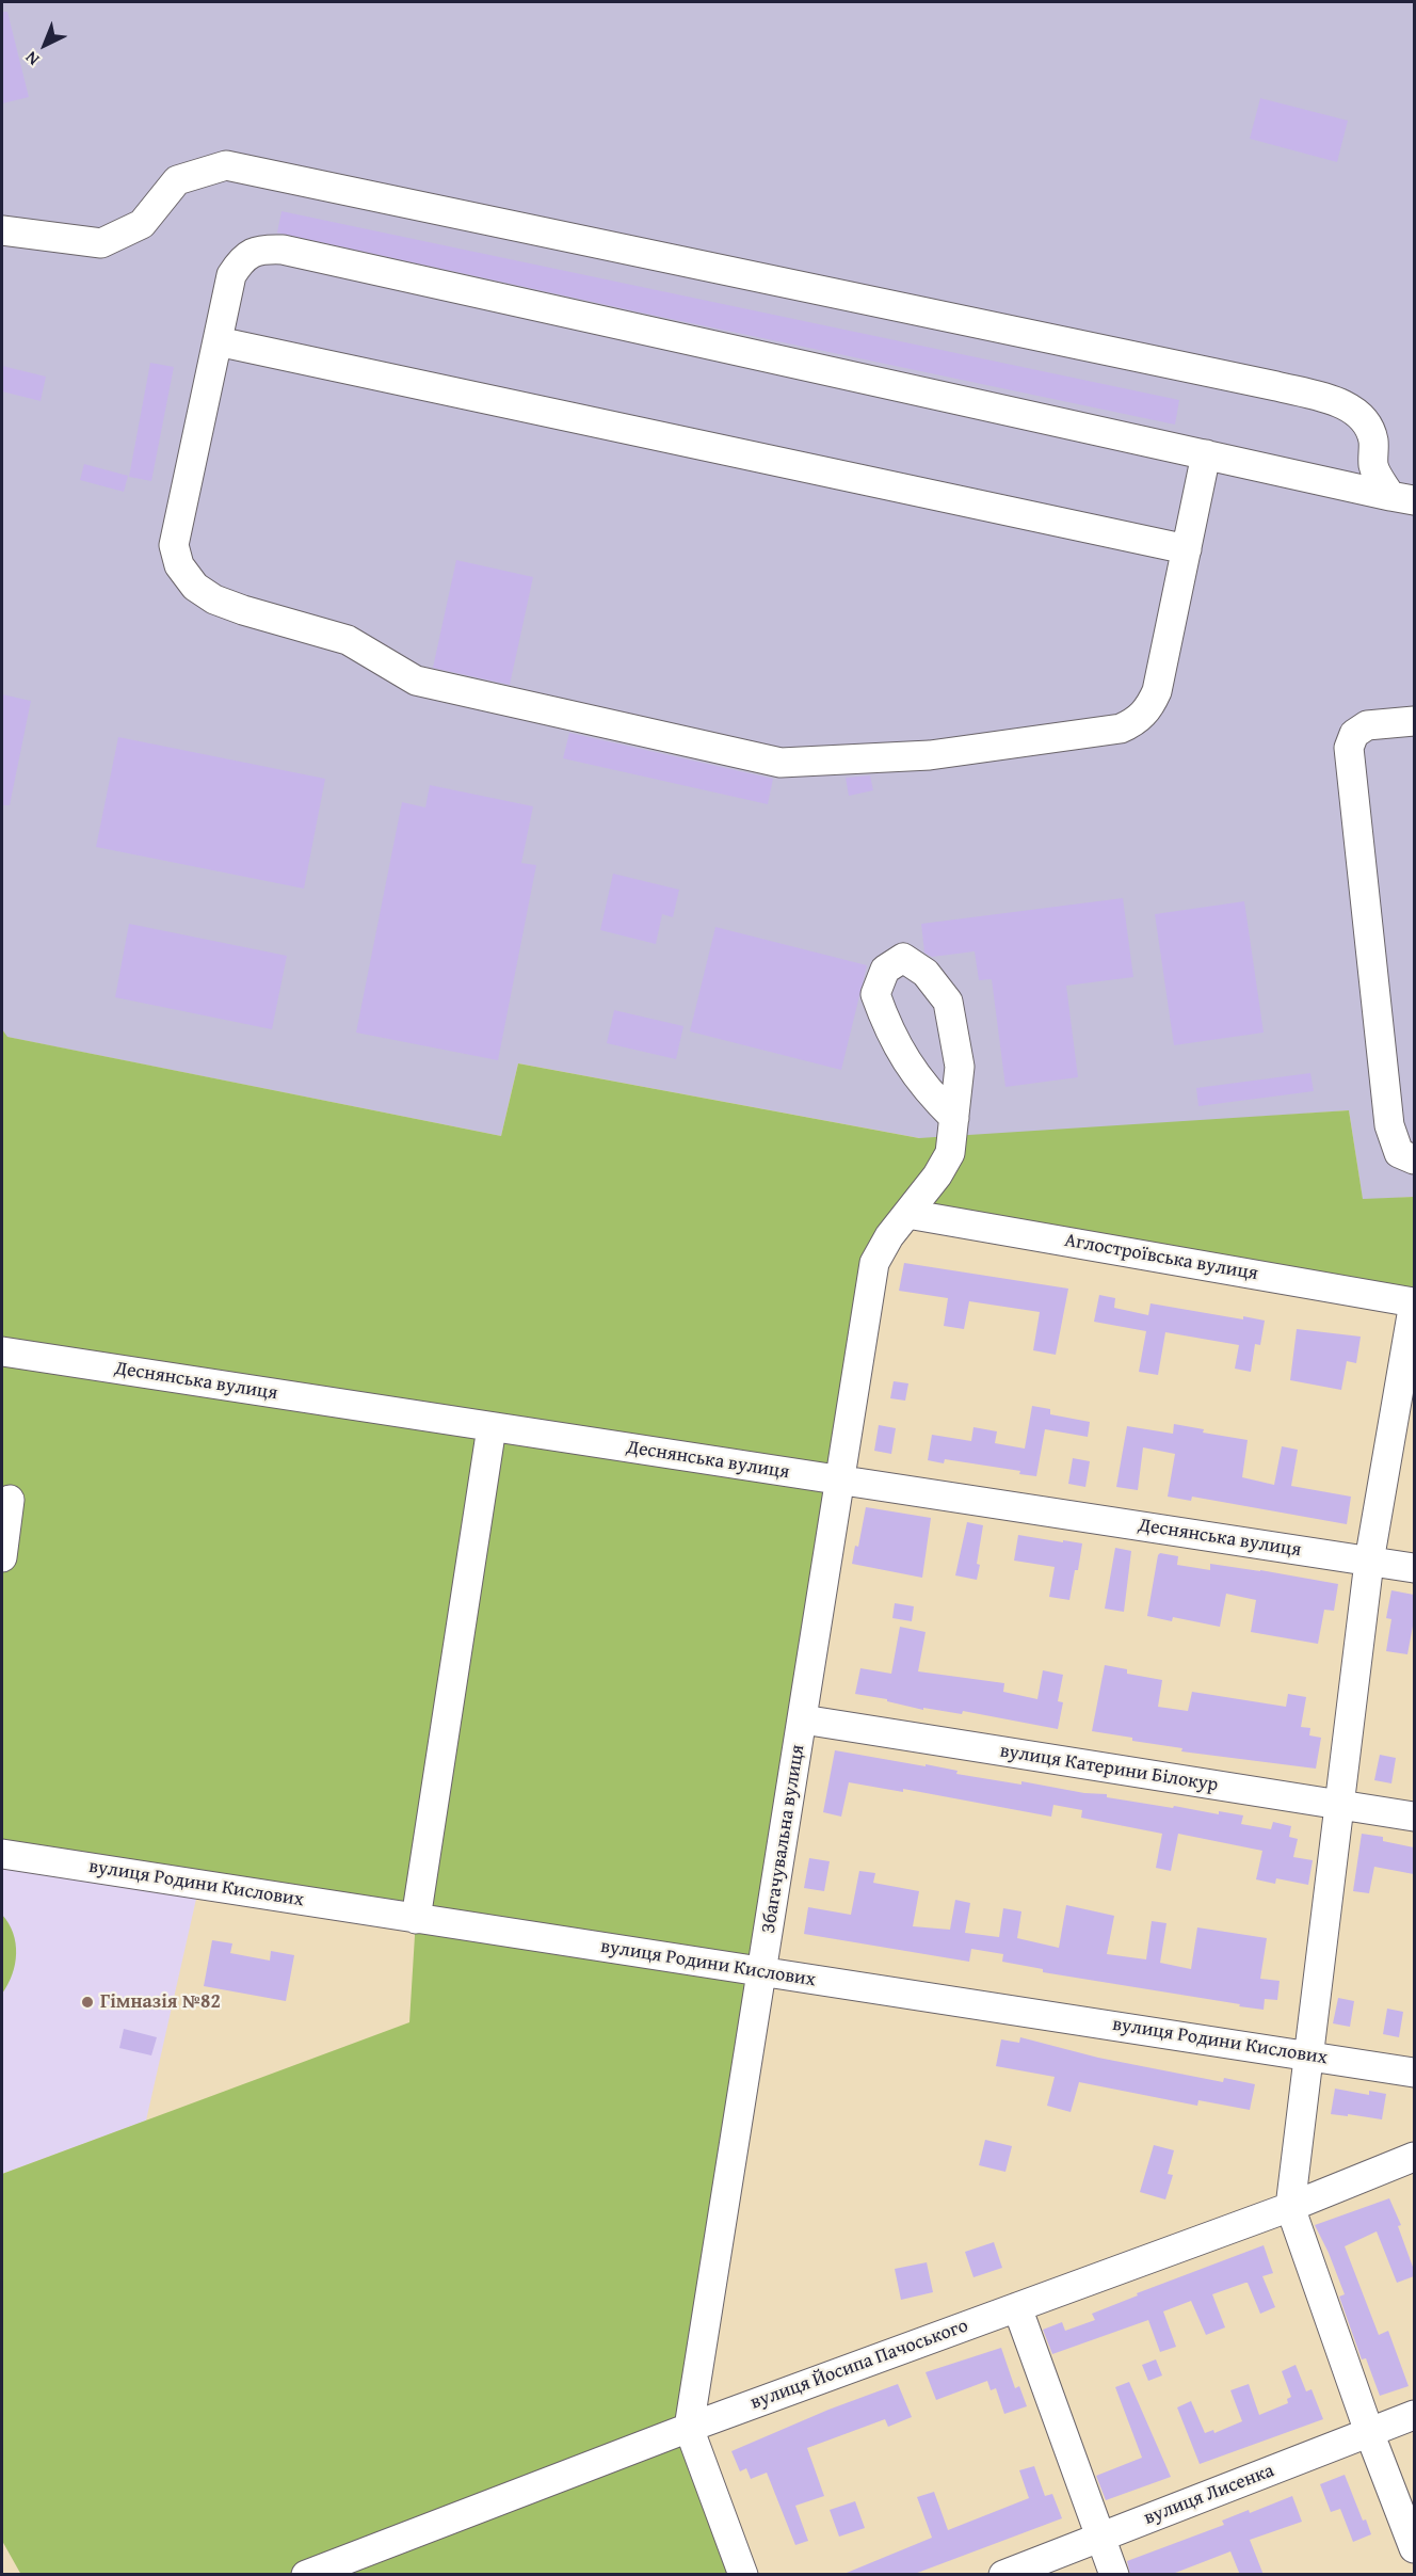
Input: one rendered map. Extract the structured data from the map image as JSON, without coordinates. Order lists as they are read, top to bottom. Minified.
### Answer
{"streets":{"street":["Аглостроївська вулиця","Деснянська вулиця","вулиця Катерини Білокур","Збагачувальна вулиця","вулиця Родини Кислових","вулиця Йосипа Пачоського","вулиця Лисенка"]},"crossings":[["Аглостроївська вулиця","Збагачувальна вулиця"],["Деснянська вулиця","Збагачувальна вулиця"],["вулиця Катерини Білокур","Збагачувальна вулиця"],["Збагачувальна вулиця","вулиця Родини Кислових"],["Збагачувальна вулиця","вулиця Йосипа Пачоського"]],"places":["Гімназія №82"],"north":"bottom left"}
